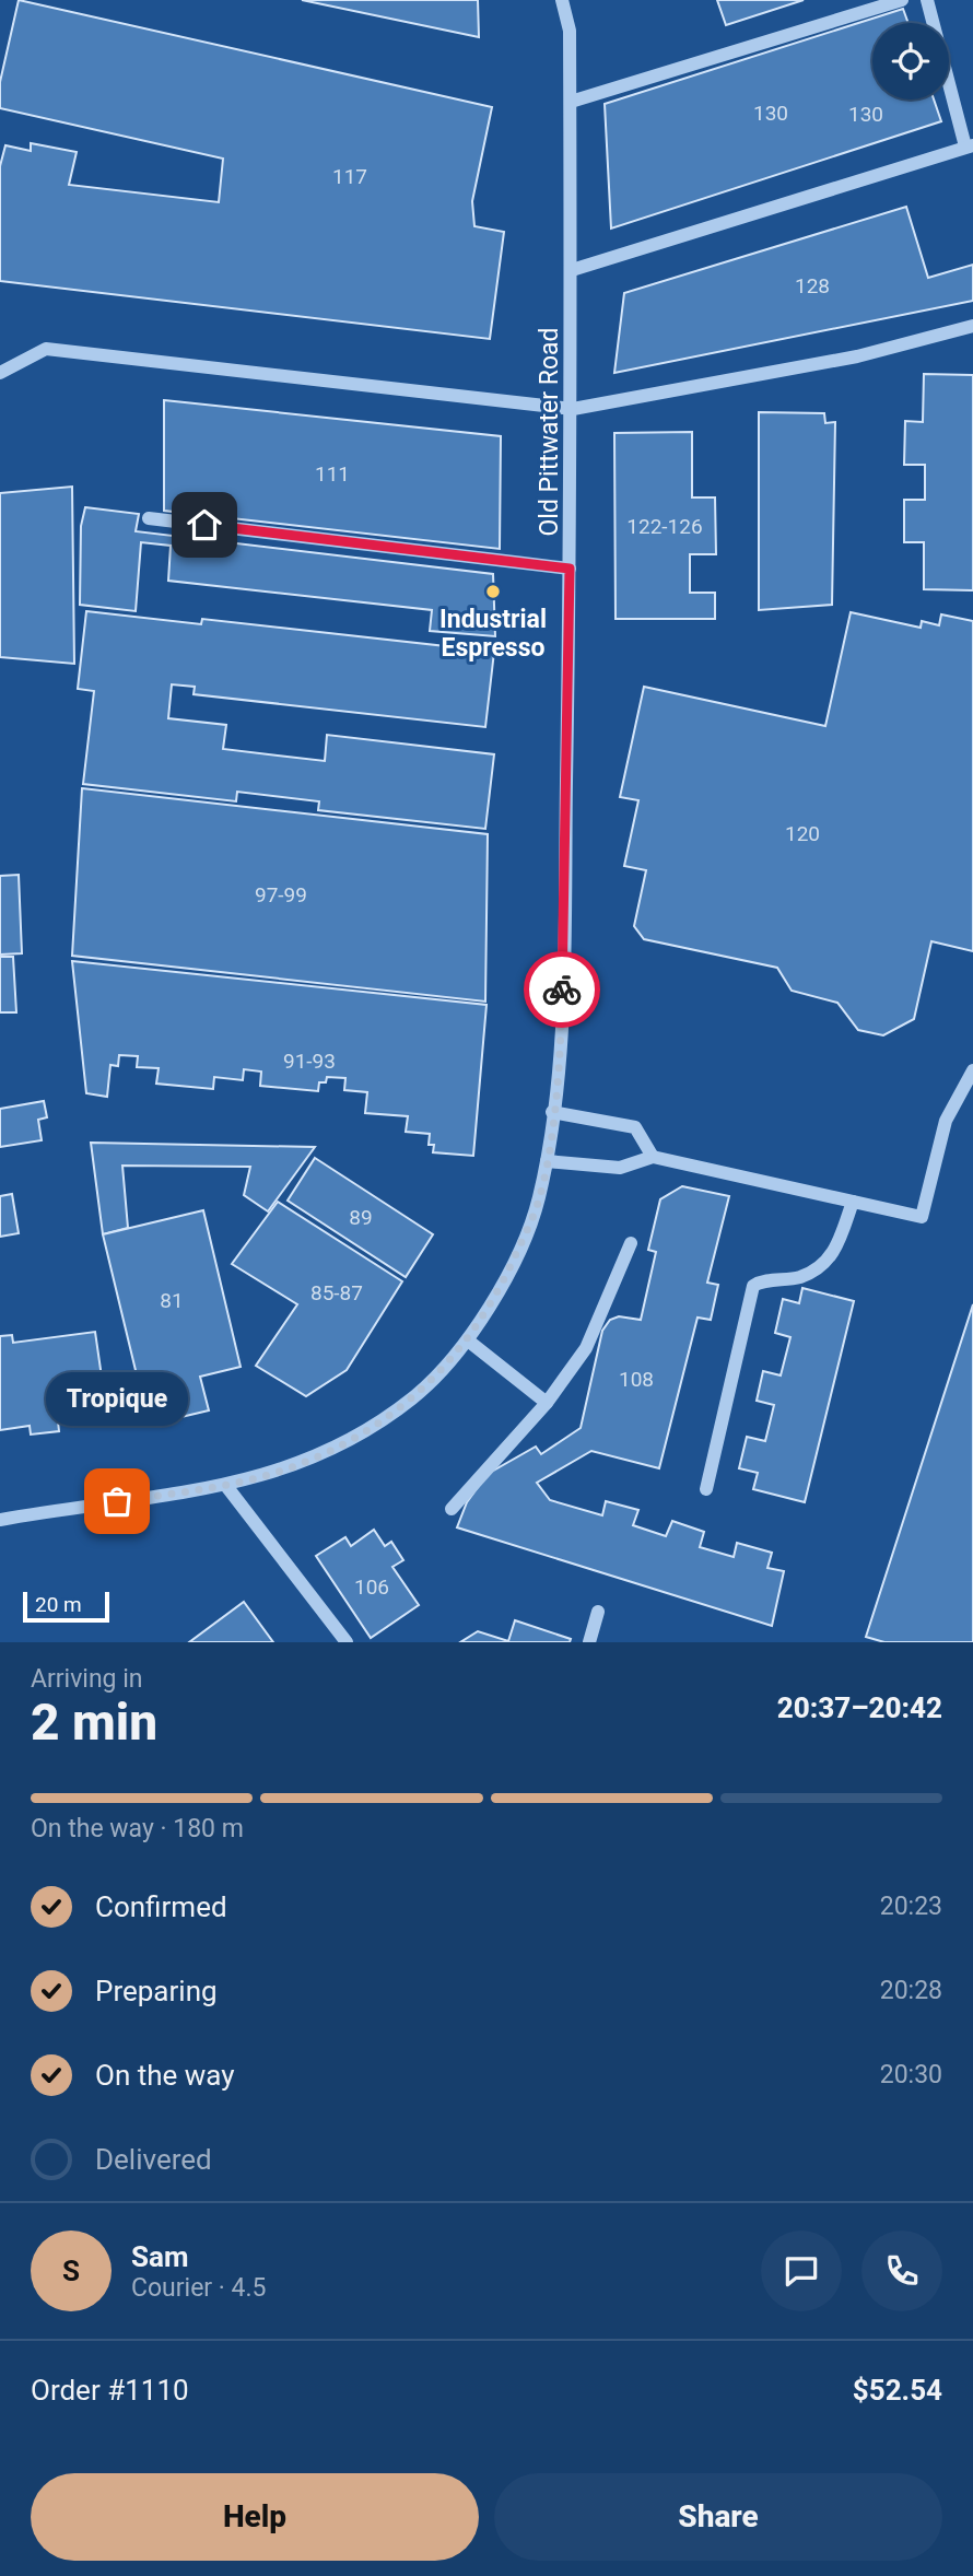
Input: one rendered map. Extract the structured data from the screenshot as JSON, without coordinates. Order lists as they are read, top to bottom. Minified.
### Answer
{"streets":{"street":["Old Pittwater Road"]},"places":["Industrial Espresso","Tropique"],"house_numbers":["130","130","117","128","111","122-126","120","97-99","91-93","89","85-87","81","108","106"],"scale_bar":"20 m","page":{"bubble":"Tropique","scale":"20 m","heading":["2 min","Arriving in","20:37–20:42"],"panel":["Sam","Courier · 4.5","Order #1110","$52.54"],"bar":"On the way · 180 m","list":[["Confirmed","20:23"],["Preparing","20:28"],["On the way","20:30"],"Delivered"],"round":"S","buttons":["Help","Share"]}}
